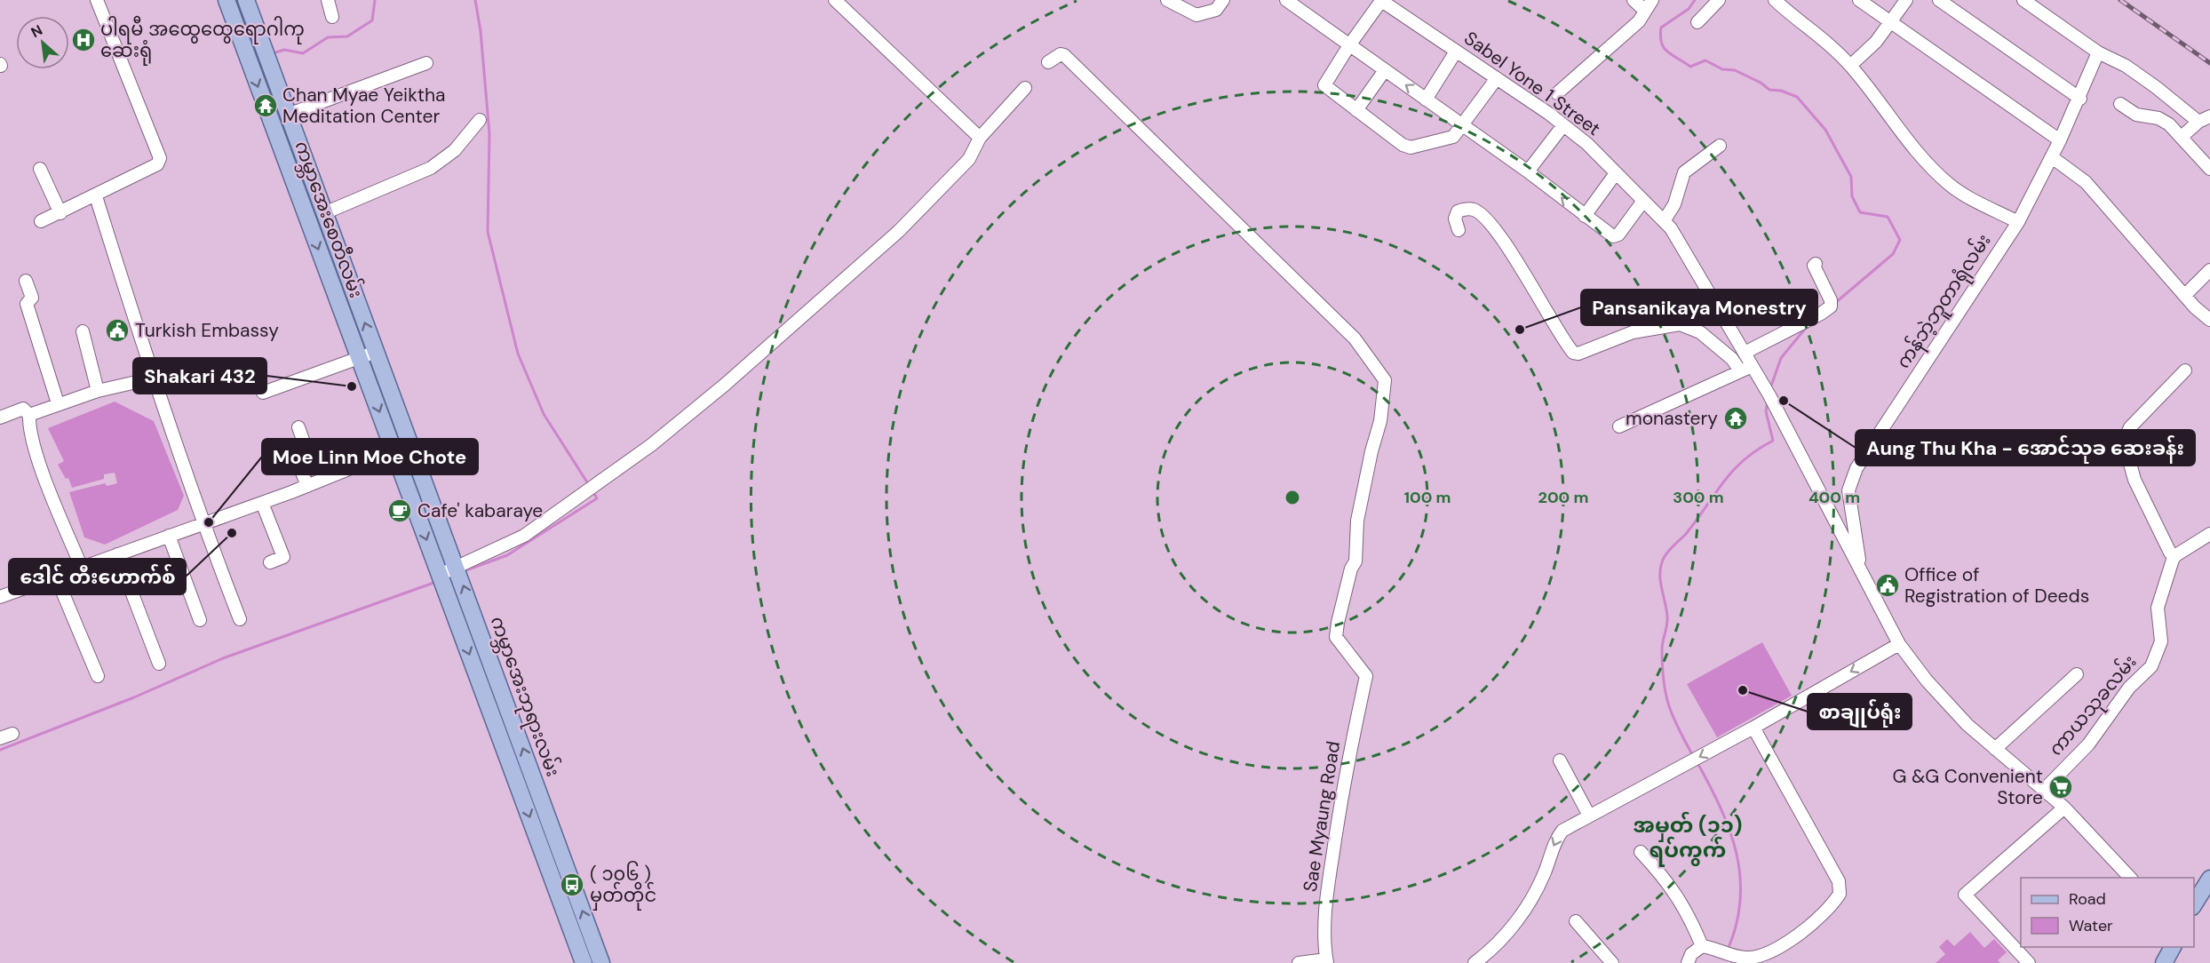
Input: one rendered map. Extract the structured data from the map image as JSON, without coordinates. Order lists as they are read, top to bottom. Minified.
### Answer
{"streets":{"main road":["ကမ္ဘာအေးစေတီလမ်း","ကမ္ဘာအေးဘုရားလမ်း"],"street":["Sabel Yone 1 Street","ကန်ဘဲ့ဘူတာရုံလမ်း","ကာယသုခလမ်း","Sae Myaung Road"]},"crossings":[["Sabel Yone 1 Street","ကန်ဘဲ့ဘူတာရုံလမ်း"],["Sabel Yone 1 Street","ကာယသုခလမ်း"],["ကမ္ဘာအေးစေတီလမ်း","ကမ္ဘာအေးဘုရားလမ်း"]],"one_way":["ကမ္ဘာအေးစေတီလမ်း"],"districts":["အမှတ် (၁၁) ရပ်ကွက်"],"places":{"hospital":["ပါရမီ အထွေထွေရောဂါကု ဆေးရုံ"],"temple":["Chan Myae Yeiktha Meditation Center","monastery"],"other":["Pansanikaya Monestry","Shakari 432","Aung Thu Kha - အောင်သုခ ဆေးခန်း","Moe Linn Moe Chote","ဒေါင် တီးဟောက်စ်","စာချုပ်ရုံး"],"public building":["Turkish Embassy","Office of Registration of Deeds"],"cafe":["Cafe' kabaraye"],"supermarket":["G &G Convenient Store"],"bus stop":["( ၁၀၆ ) မှတ်တိုင်"]},"legend":["Road","Water"],"north":"top left","rings":["100 m","200 m","300 m","400 m"]}
